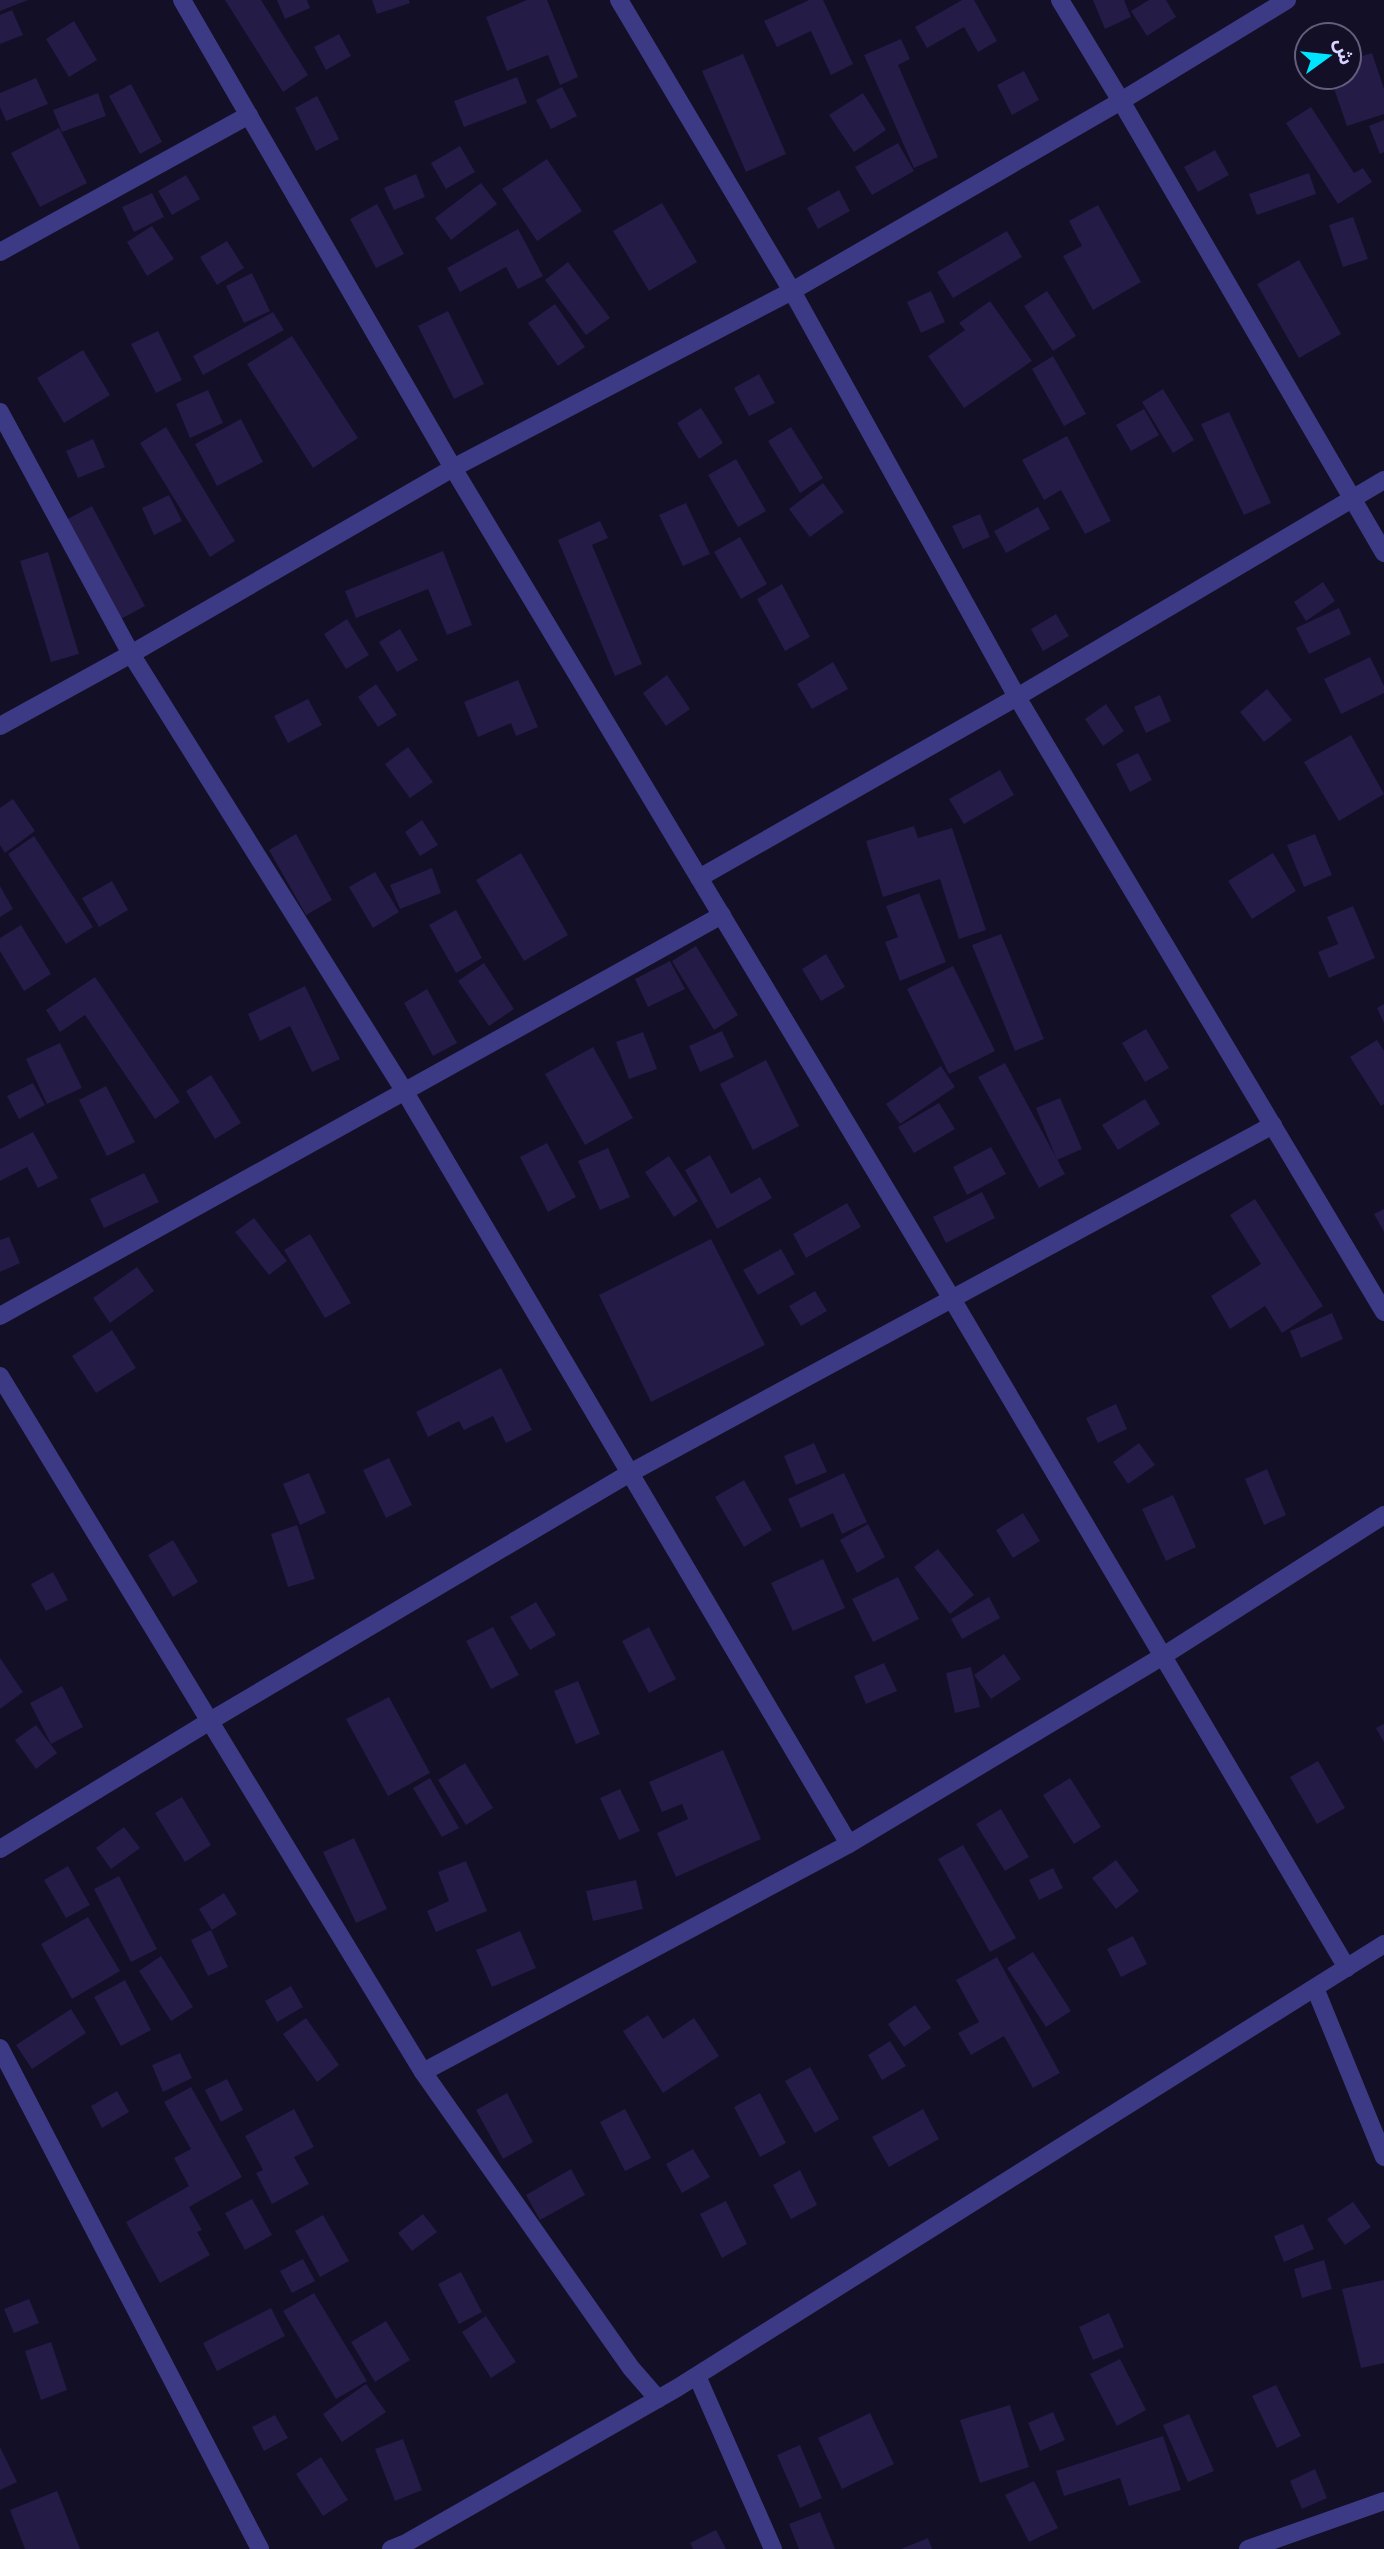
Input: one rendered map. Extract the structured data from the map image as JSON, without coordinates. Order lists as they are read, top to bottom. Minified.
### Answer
{"north":"right"}
